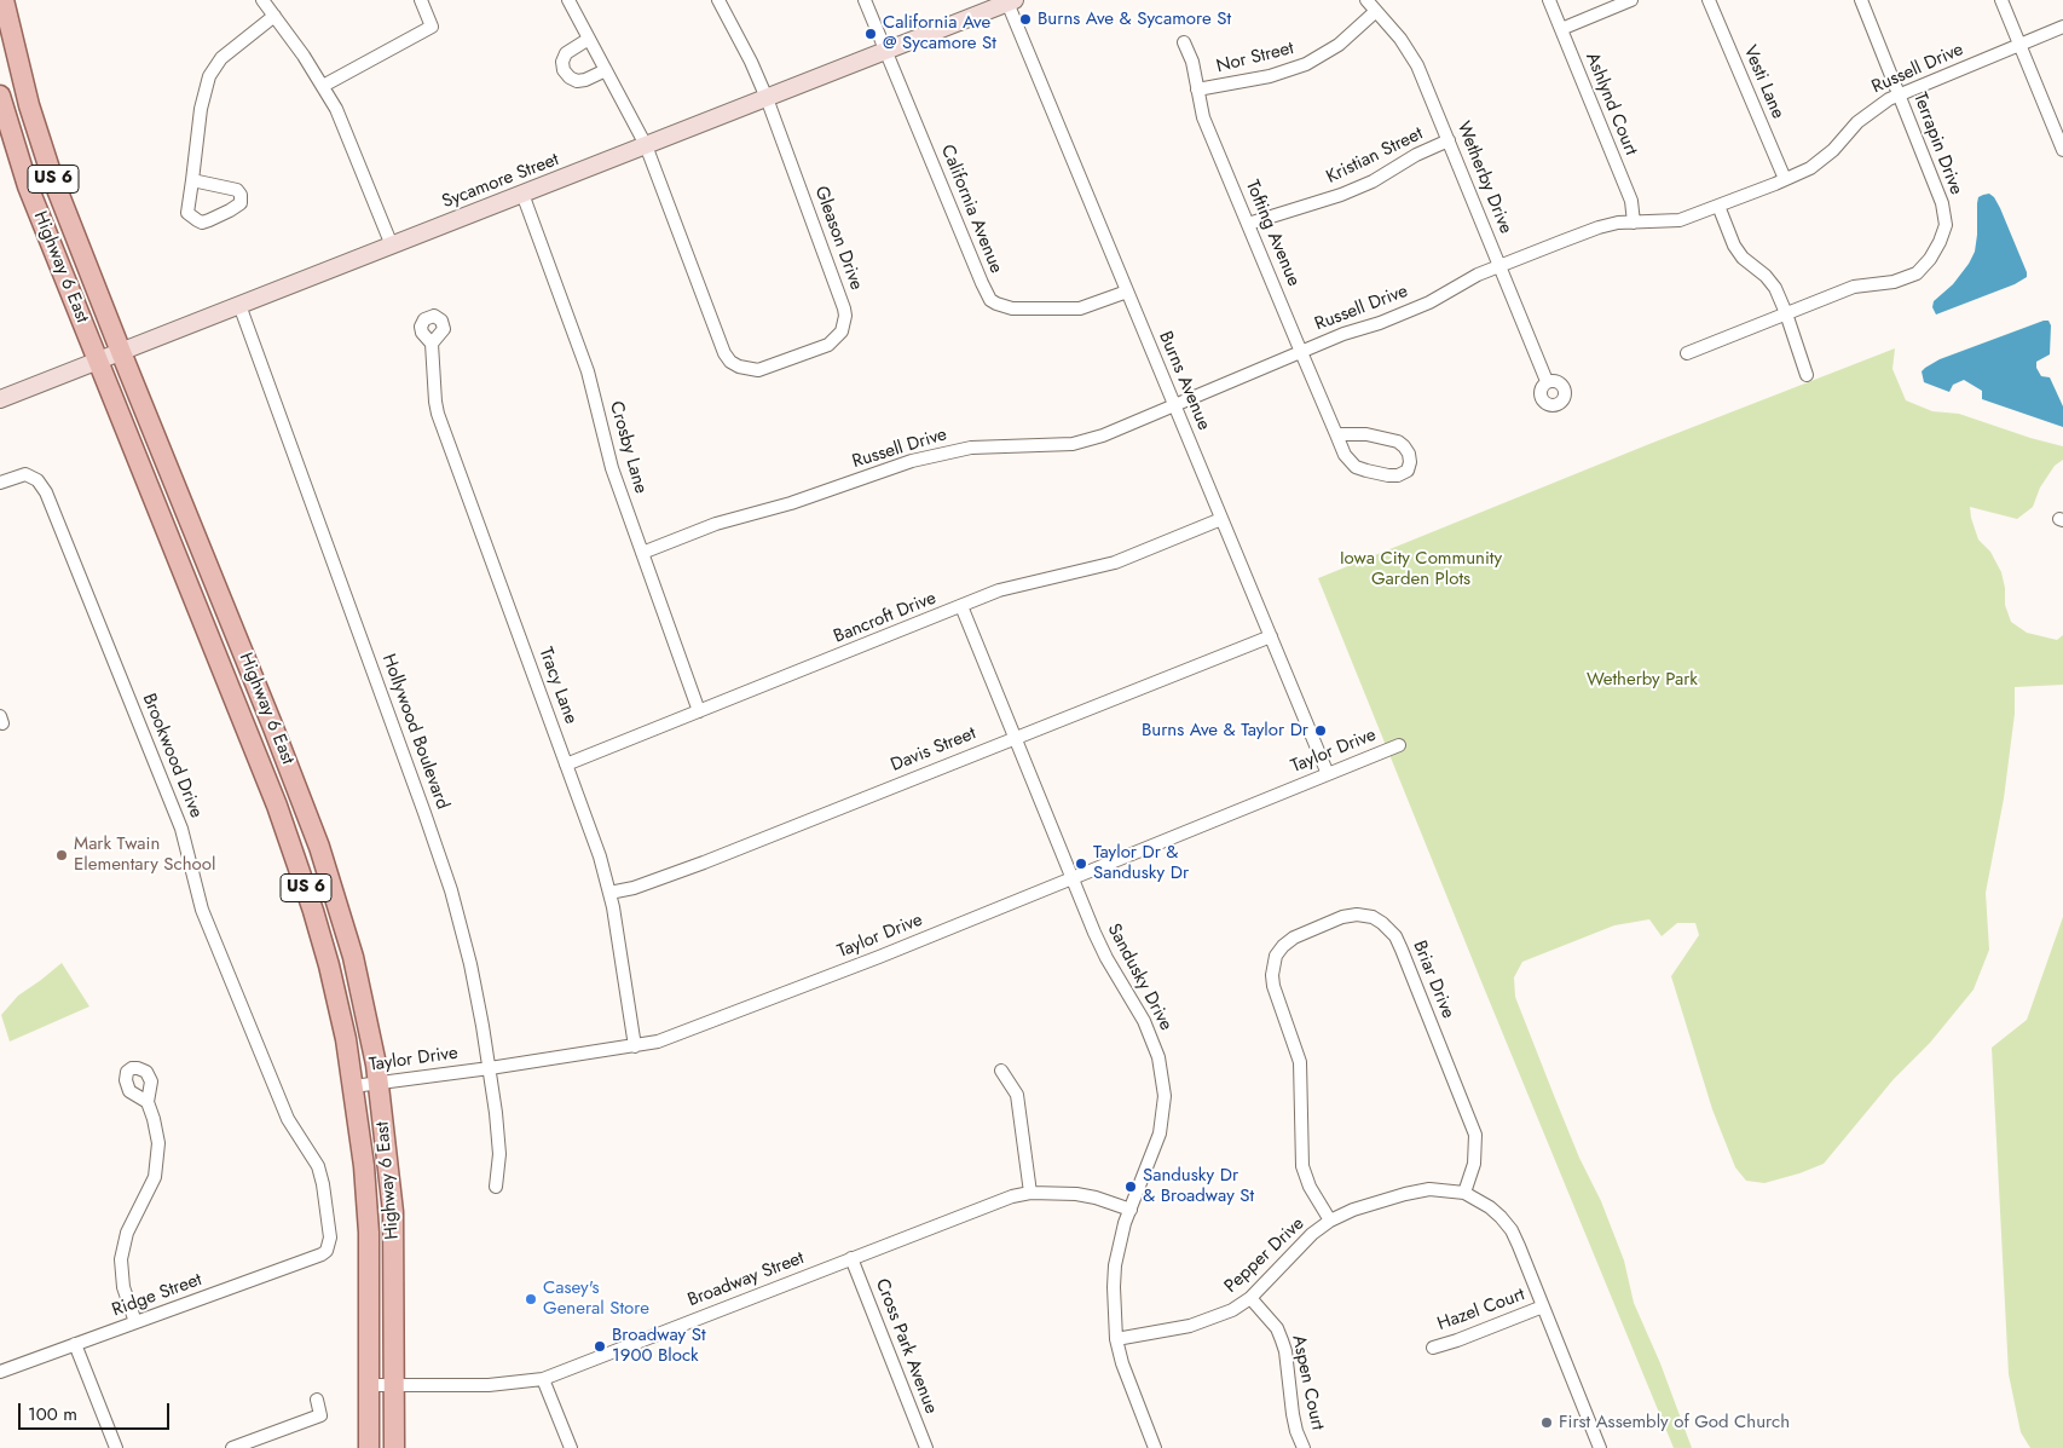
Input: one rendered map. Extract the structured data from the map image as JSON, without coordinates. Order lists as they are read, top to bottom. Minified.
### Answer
{"streets":{"main road":["US 6","Highway 6 East"],"street":["Nor Street","Russell Drive","Vesti Lane","Ashlynd Court","Terrapin Drive","Kristian Street","Wetherby Drive","Sycamore Street","California Avenue","Tofting Avenue","Gleason Drive","Burns Avenue","Crosby Lane","Bancroft Drive","Tracy Lane","Hollywood Boulevard","Davis Street","Taylor Drive","Brookwood Drive","Sandusky Drive","Briar Drive","Pepper Drive","Broadway Street","Ridge Street","Hazel Court","Cross Park Avenue","Aspen Court"]},"crossings":[["Nor Street","Wetherby Drive"],["Nor Street","Tofting Avenue"],["Russell Drive","Vesti Lane"],["Russell Drive","Ashlynd Court"],["Russell Drive","Terrapin Drive"],["Russell Drive","Wetherby Drive"],["Russell Drive","Tofting Avenue"],["Russell Drive","Burns Avenue"],["Russell Drive","Crosby Lane"],["Kristian Street","Wetherby Drive"],["Kristian Street","Tofting Avenue"],["Sycamore Street","California Avenue"],["Sycamore Street","Gleason Drive"],["Sycamore Street","Highway 6 East"],["Sycamore Street","Burns Avenue"],["Sycamore Street","Crosby Lane"],["Sycamore Street","Hollywood Boulevard"],["California Avenue","Burns Avenue"],["Highway 6 East","Taylor Drive"],["Highway 6 East","Broadway Street"],["Burns Avenue","Bancroft Drive"],["Burns Avenue","Davis Street"],["Burns Avenue","Taylor Drive"],["Crosby Lane","Bancroft Drive"],["Bancroft Drive","Tracy Lane"],["Bancroft Drive","Sandusky Drive"],["Tracy Lane","Davis Street"],["Tracy Lane","Taylor Drive"],["Hollywood Boulevard","Taylor Drive"],["Davis Street","Sandusky Drive"],["Taylor Drive","Sandusky Drive"],["Brookwood Drive","Ridge Street"],["Sandusky Drive","Pepper Drive"],["Sandusky Drive","Broadway Street"],["Briar Drive","Pepper Drive"],["Pepper Drive","Hazel Court"],["Pepper Drive","Aspen Court"],["Broadway Street","Cross Park Avenue"]],"parks":["Iowa City Community Garden Plots","Wetherby Park"],"places":["Burns Ave & Sycamore St","California Ave @ Sycamore St","Burns Ave & Taylor Dr","Mark Twain Elementary School","Taylor Dr & Sandusky Dr","Sandusky Dr & Broadway St","Casey's General Store","Broadway St 1900 Block","First Assembly of God Church"],"scale_bar":"100 m"}
